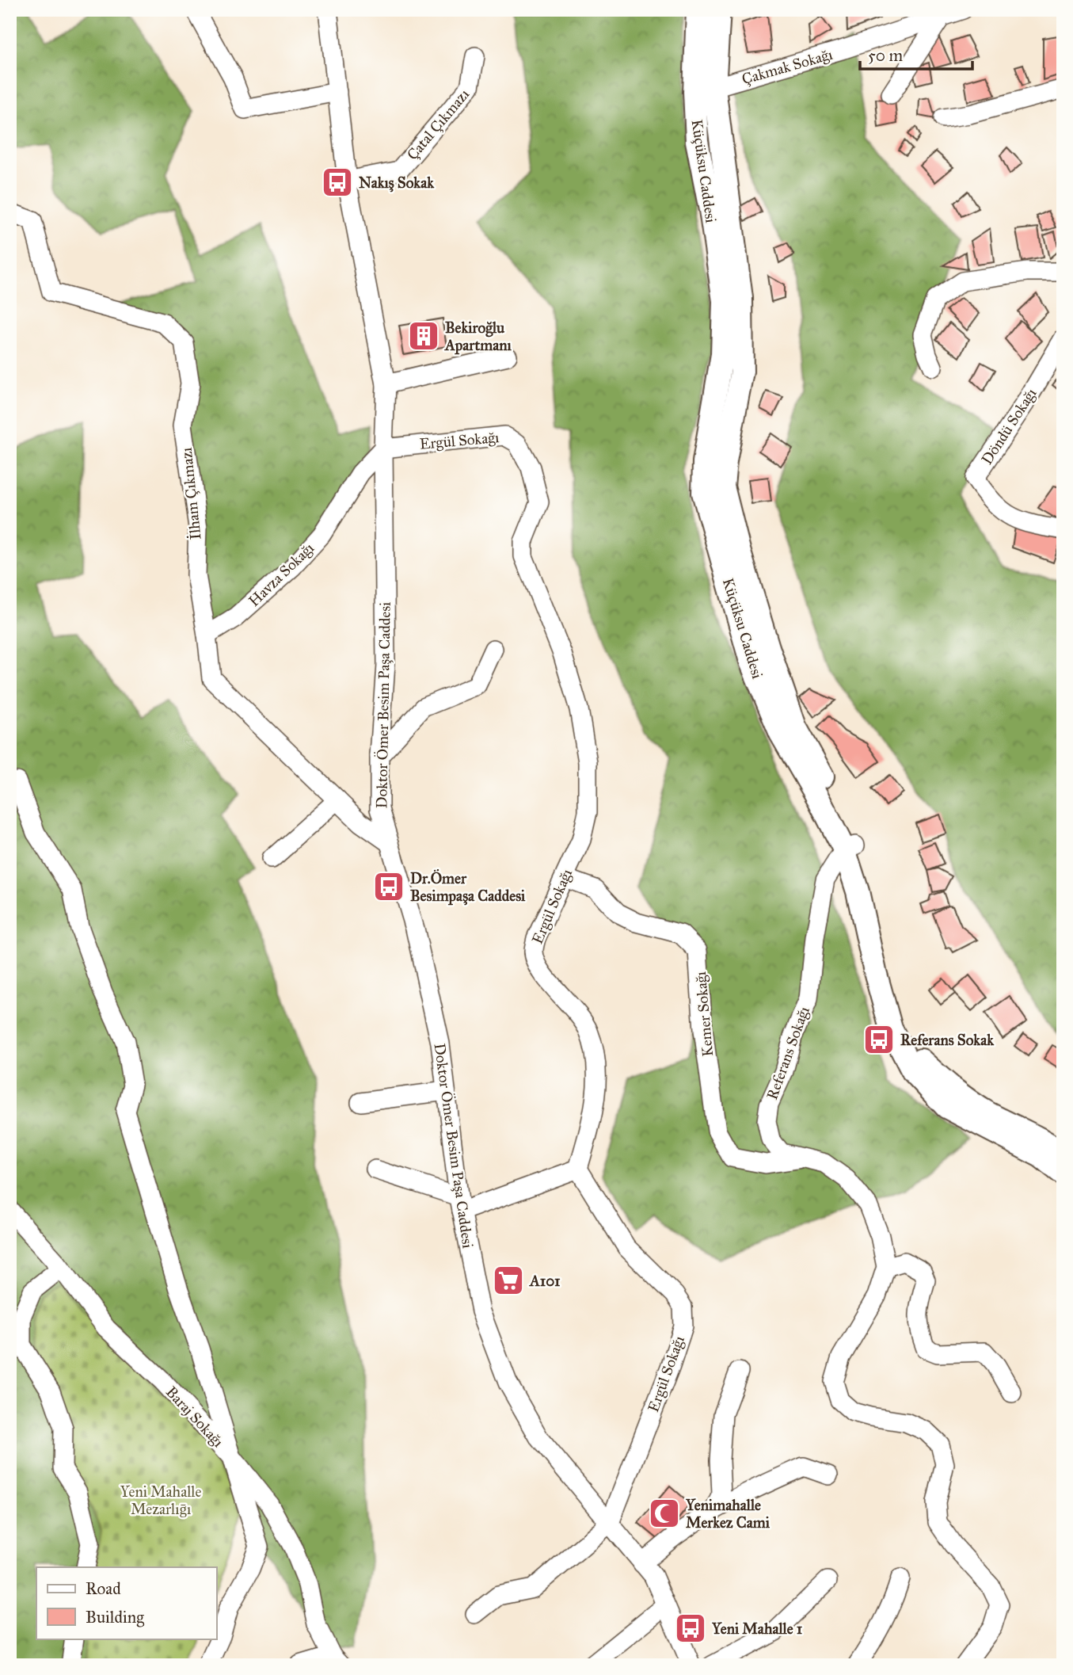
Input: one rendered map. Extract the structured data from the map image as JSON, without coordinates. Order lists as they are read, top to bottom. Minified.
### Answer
{"streets":{"main road":["Küçüksu Caddesi"],"street":["Çakmak Sokağı","Çatal Çıkmazı","Döndü Sokağı","Ergül Sokağı","İlham Çıkmazı","Havza Sokağı","Doktor Ömer Besim Paşa Caddesi","Kemer Sokağı","Referans Sokağı","Baraj Sokağı"]},"crossings":[["Çakmak Sokağı","Küçüksu Caddesi"],["Çatal Çıkmazı","Doktor Ömer Besim Paşa Caddesi"],["Küçüksu Caddesi","Referans Sokağı"],["Ergül Sokağı","Havza Sokağı"],["Ergül Sokağı","Doktor Ömer Besim Paşa Caddesi"],["Ergül Sokağı","Kemer Sokağı"],["İlham Çıkmazı","Havza Sokağı"],["İlham Çıkmazı","Doktor Ömer Besim Paşa Caddesi"],["Havza Sokağı","Doktor Ömer Besim Paşa Caddesi"],["Kemer Sokağı","Referans Sokağı"]],"parks":["Yeni Mahalle Mezarlıḡı"],"places":{"bus stop":["Nakış Sokak","Dr.Ömer Besimpaşa Caddesi","Referans Sokak","Yeni Mahalle 1"],"building":["Bekiroğlu Apartmanı"],"supermarket":["A101"],"mosque":["Yenimahalle Merkez Cami"]},"legend":["Road","Building"],"scale_bar":"50 m"}
